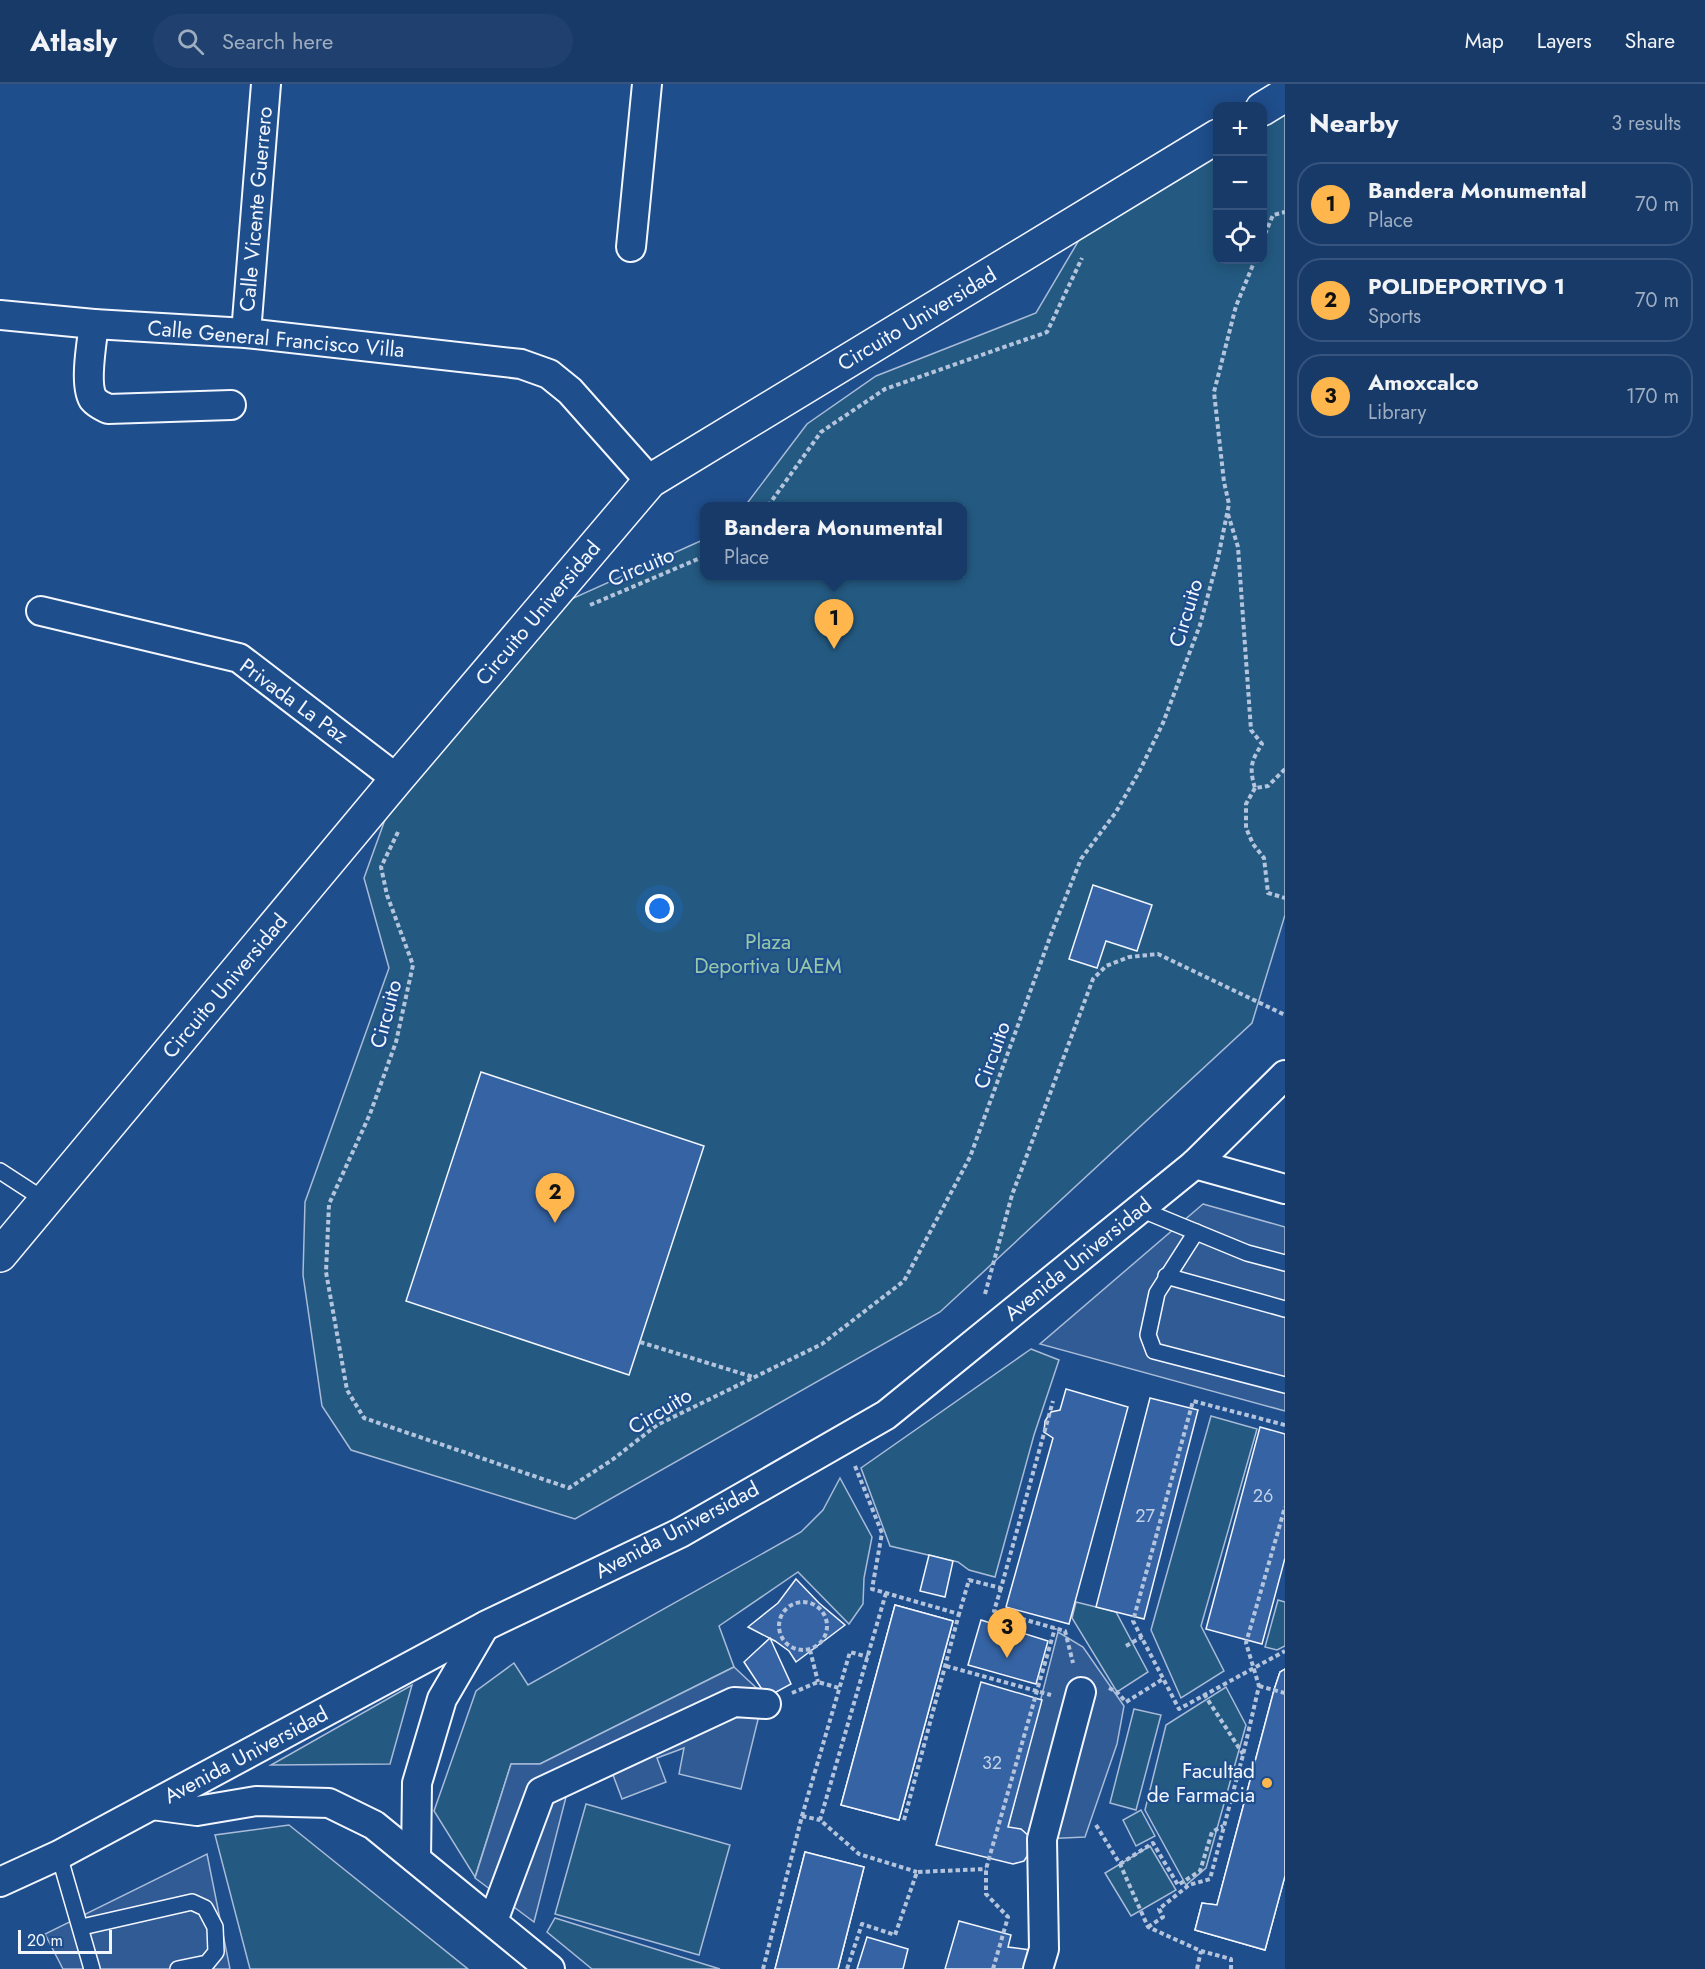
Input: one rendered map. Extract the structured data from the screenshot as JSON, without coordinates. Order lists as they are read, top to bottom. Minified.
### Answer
{"streets":{"street":["Calle Vicente Guerrero","Circuito Universidad","Calle General Francisco Villa","Privada La Paz","Avenida Universidad"],"path":["Circuito"]},"crossings":[["Calle Vicente Guerrero","Calle General Francisco Villa"],["Circuito Universidad","Calle General Francisco Villa"],["Circuito Universidad","Privada La Paz"]],"parks":["Plaza Deportiva UAEM"],"places":["Facultad de Farmacia"],"house_numbers":["26","27","32"],"scale_bar":"20 m","page":{"header":"Atlasly","search":"Search here","nav":["Map","Layers","Share"],"heading":["Nearby","3 results"],"map_buttons":["+","−"],"list":[{"mark":"1","name":"Bandera Monumental","note":"Place","value":"70 m"},{"mark":"2","name":"POLIDEPORTIVO 1","note":"Sports","value":"70 m"},{"mark":"3","name":"Amoxcalco","note":"Library","value":"170 m"}],"popup":["Bandera Monumental","Place"],"pins":["1","2","3"],"scale":"20 m"}}
